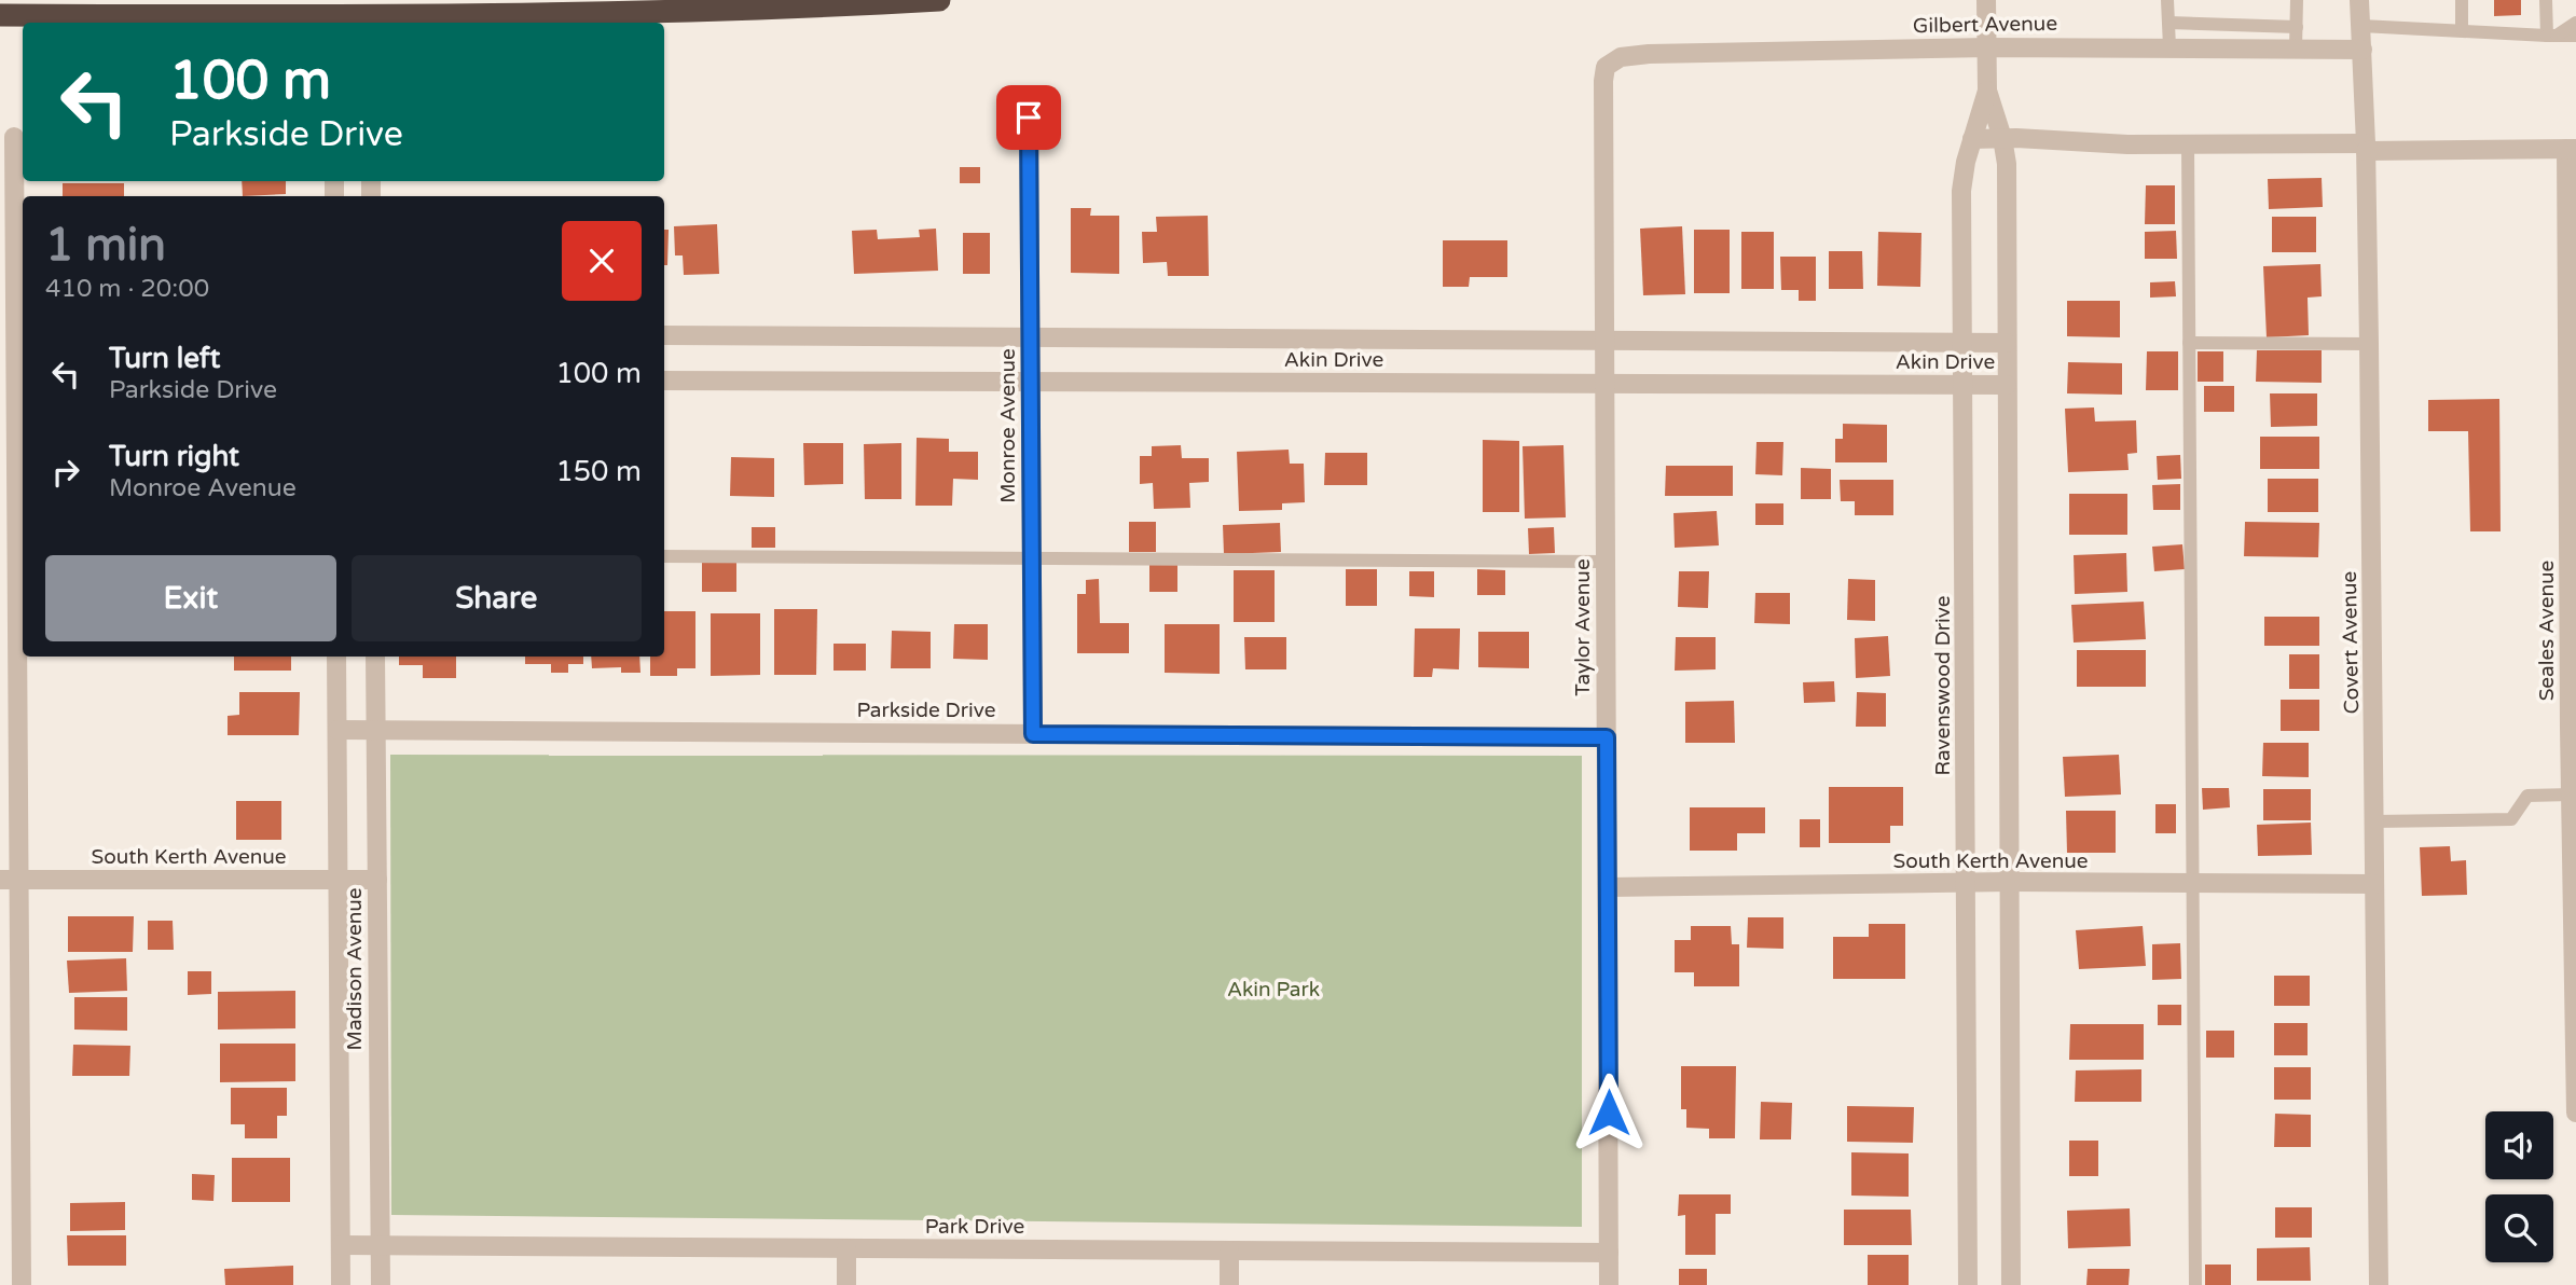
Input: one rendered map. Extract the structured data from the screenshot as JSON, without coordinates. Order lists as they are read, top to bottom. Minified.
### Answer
{"streets":{"street":["Gilbert Avenue","Akin Drive","Monroe Avenue","Taylor Avenue","Seales Avenue","Covert Avenue","Ravenswood Drive","Parkside Drive","South Kerth Avenue","Madison Avenue","Park Drive"]},"crossings":[["Gilbert Avenue","Taylor Avenue"],["Gilbert Avenue","Covert Avenue"],["Gilbert Avenue","Ravenswood Drive"],["Akin Drive","Monroe Avenue"],["Akin Drive","Taylor Avenue"],["Akin Drive","Ravenswood Drive"],["Monroe Avenue","Parkside Drive"],["Taylor Avenue","Parkside Drive"],["Taylor Avenue","South Kerth Avenue"],["Taylor Avenue","Park Drive"],["Covert Avenue","South Kerth Avenue"],["Ravenswood Drive","South Kerth Avenue"],["Parkside Drive","Madison Avenue"],["South Kerth Avenue","Madison Avenue"],["Madison Avenue","Park Drive"]],"parks":["Akin Park"],"page":{"turn":["100 m","Parkside Drive"],"heading":["1 min","410 m · 20:00"],"list":[{"name":"Turn left","note":"Parkside Drive","value":"100 m"},{"name":"Turn right","note":"Monroe Avenue","value":"150 m"}],"buttons":["Exit","Share"]}}
